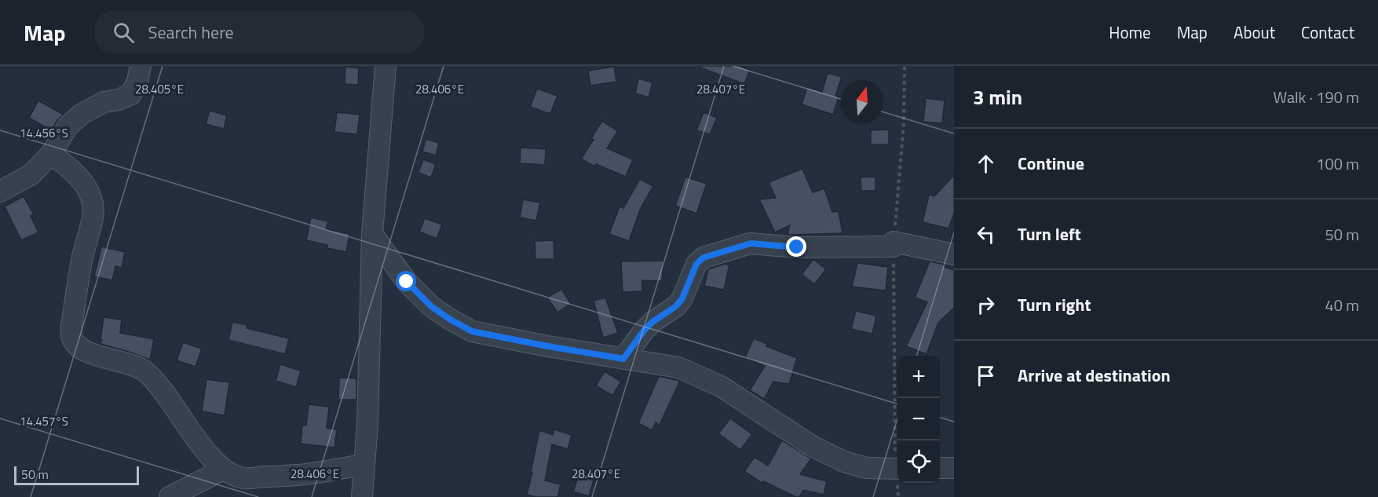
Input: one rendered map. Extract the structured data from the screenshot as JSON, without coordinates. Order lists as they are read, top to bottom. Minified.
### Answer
{"scale_bar":"50 m","north":"top","page":{"header":"Map","search":"Search here","nav":["Home","Map","About","Contact"],"heading":["3 min","Walk · 190 m"],"list":[["Continue","100 m"],["Turn left","50 m"],["Turn right","40 m"],"Arrive at destination"],"map_buttons":["+","−"],"scale":"50 m"},"coordinates":["28.405°E","28.406°E","28.407°E","14.456°S","14.457°S"]}
